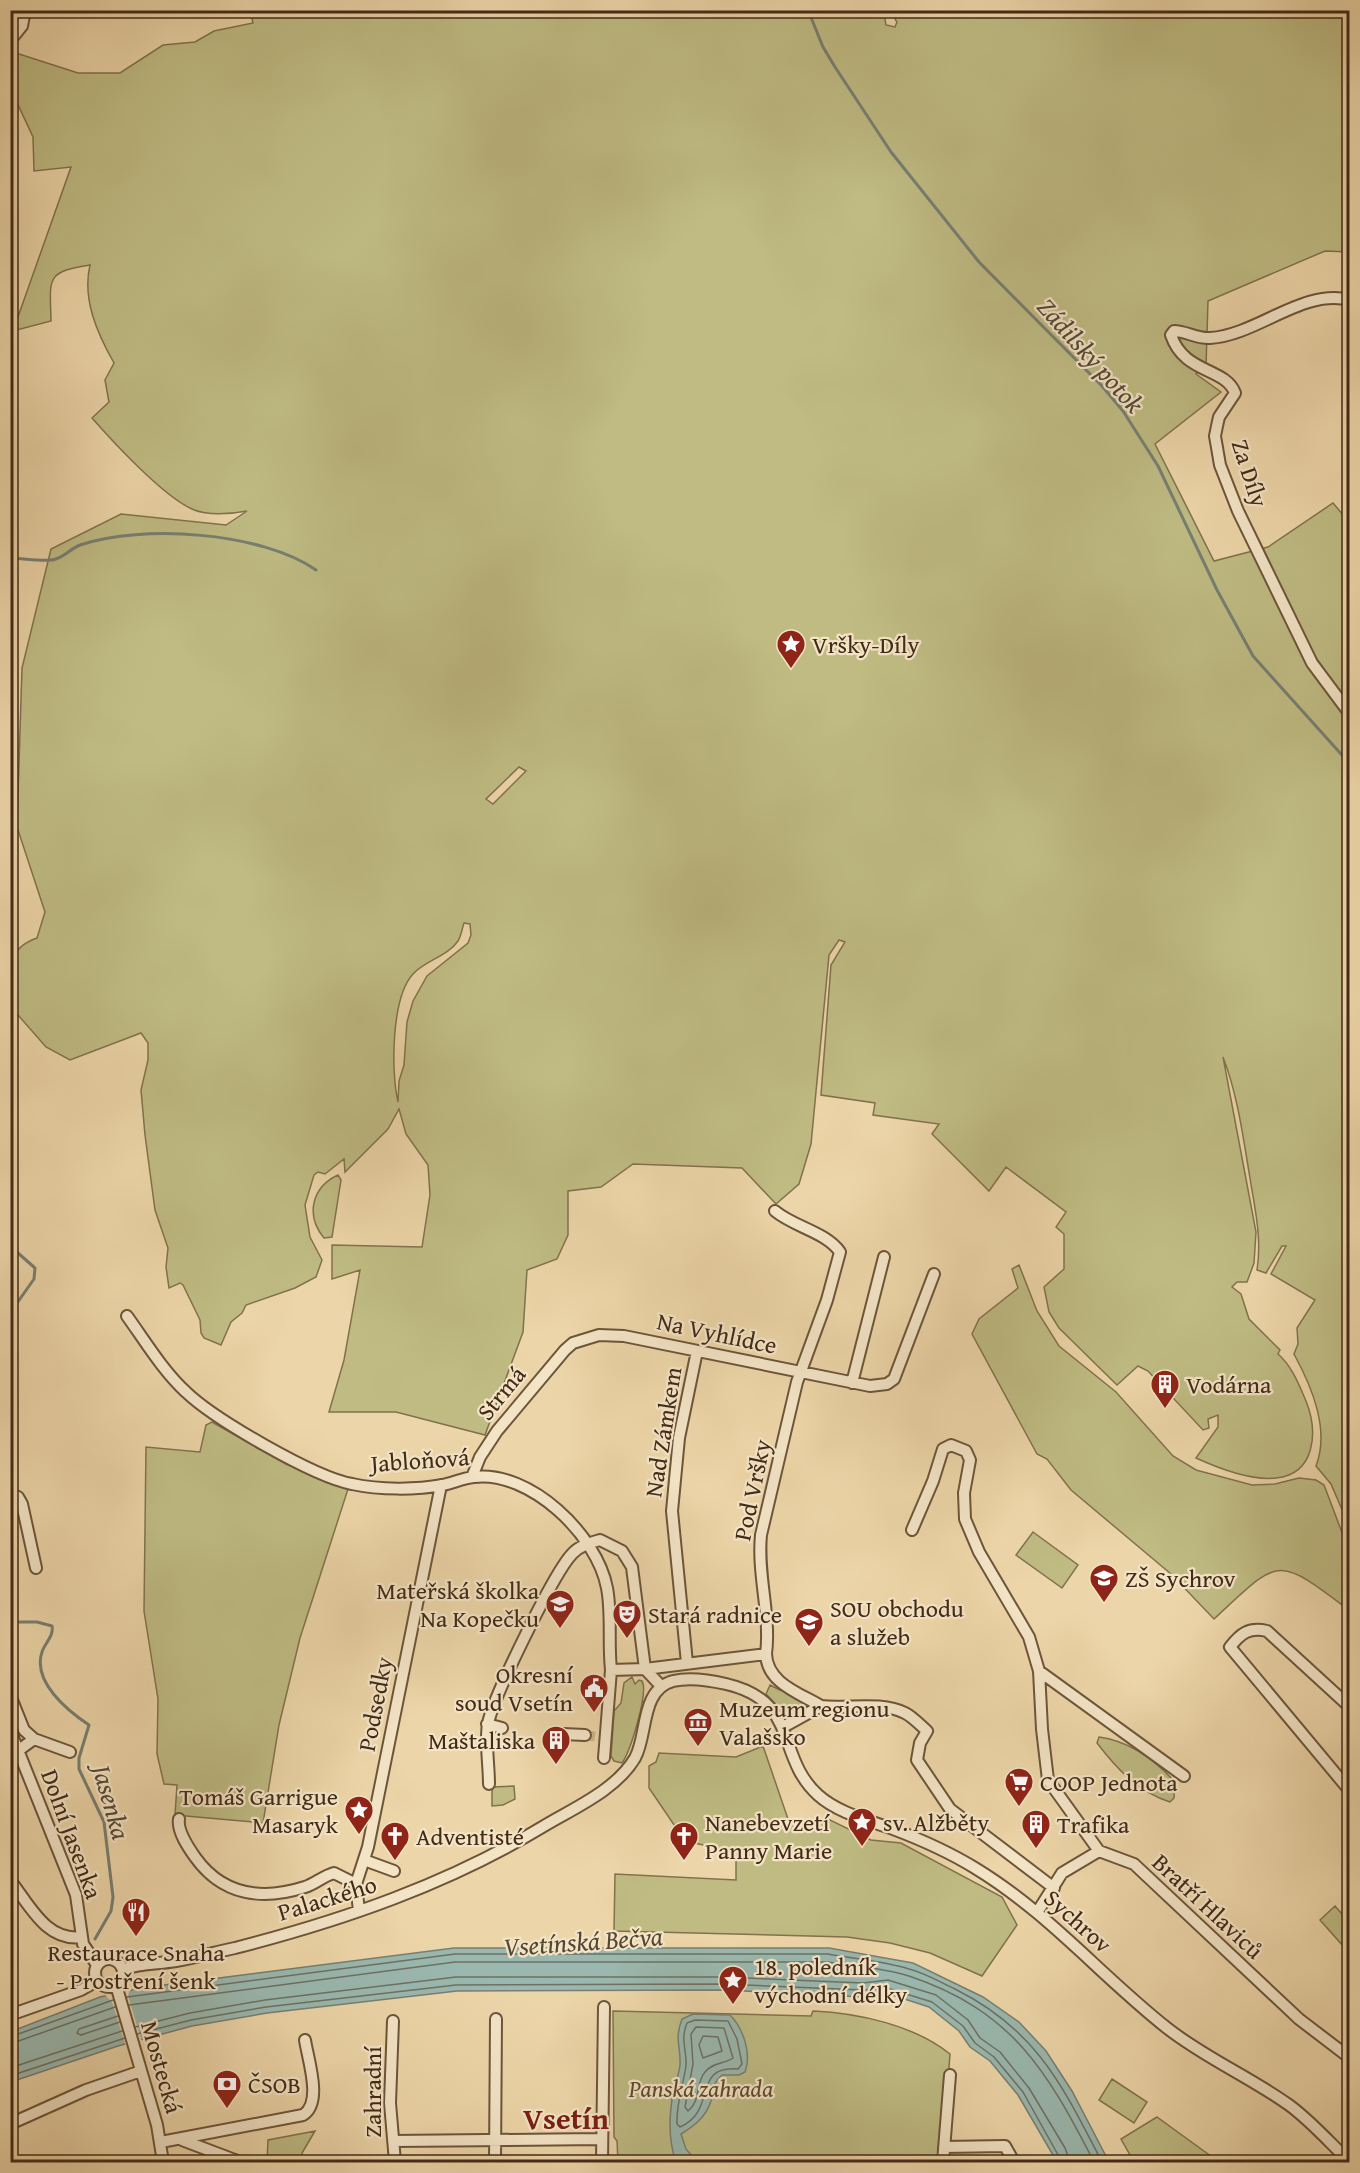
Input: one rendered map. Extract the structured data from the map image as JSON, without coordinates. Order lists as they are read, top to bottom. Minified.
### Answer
{"streets":{"street":["Za Díly","Na Vyhlídce","Strmá","Nad Zámkem","Jabloňová","Pod Vršky","Podsedky","Dolní Jasenka","Palackého","Bratří Hlaviců","Sychrov","Mostecká","Zahradní"]},"crossings":[["Na Vyhlídce","Strmá"],["Na Vyhlídce","Nad Zámkem"],["Na Vyhlídce","Pod Vršky"],["Strmá","Jabloňová"],["Jabloňová","Podsedky"],["Pod Vršky","Sychrov"],["Podsedky","Palackého"],["Dolní Jasenka","Palackého"],["Dolní Jasenka","Mostecká"],["Palackého","Sychrov"],["Palackého","Mostecká"]],"districts":["Vsetín"],"water":["Zádilský potok","Jasenka","Vsetínská Bečva"],"parks":["Panská zahrada"],"places":{"place":["Vršky-Díly","Tomáš Garrigue Masaryk","sv. Alžběty","18. poledník východní délky"],"building":["Vodárna","Maštaliska","Trafika"],"school or university":["ZŠ Sychrov","Mateřská školka Na Kopečku","SOU obchodu a služeb"],"theatre":["Stará radnice"],"public building":["Okresní soud Vsetín"],"museum":["Muzeum regionu Valašsko"],"supermarket":["COOP Jednota"],"church":["Adventisté","Nanebevzetí Panny Marie"],"restaurant":["Restaurace Snaha - Prostření šenk"],"bank":["ČSOB"]}}
